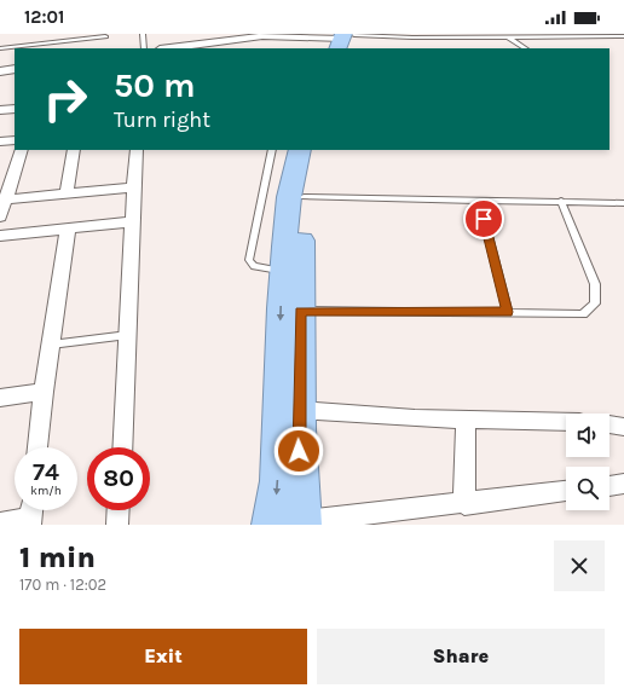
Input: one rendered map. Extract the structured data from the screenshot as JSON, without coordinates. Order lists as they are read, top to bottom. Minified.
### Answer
{"page":{"status":"12:01","turn":["50 m","Turn right"],"speed":"74 km/h","limit":"80","heading":["1 min","170 m · 12:02"],"buttons":["Exit","Share"]}}
